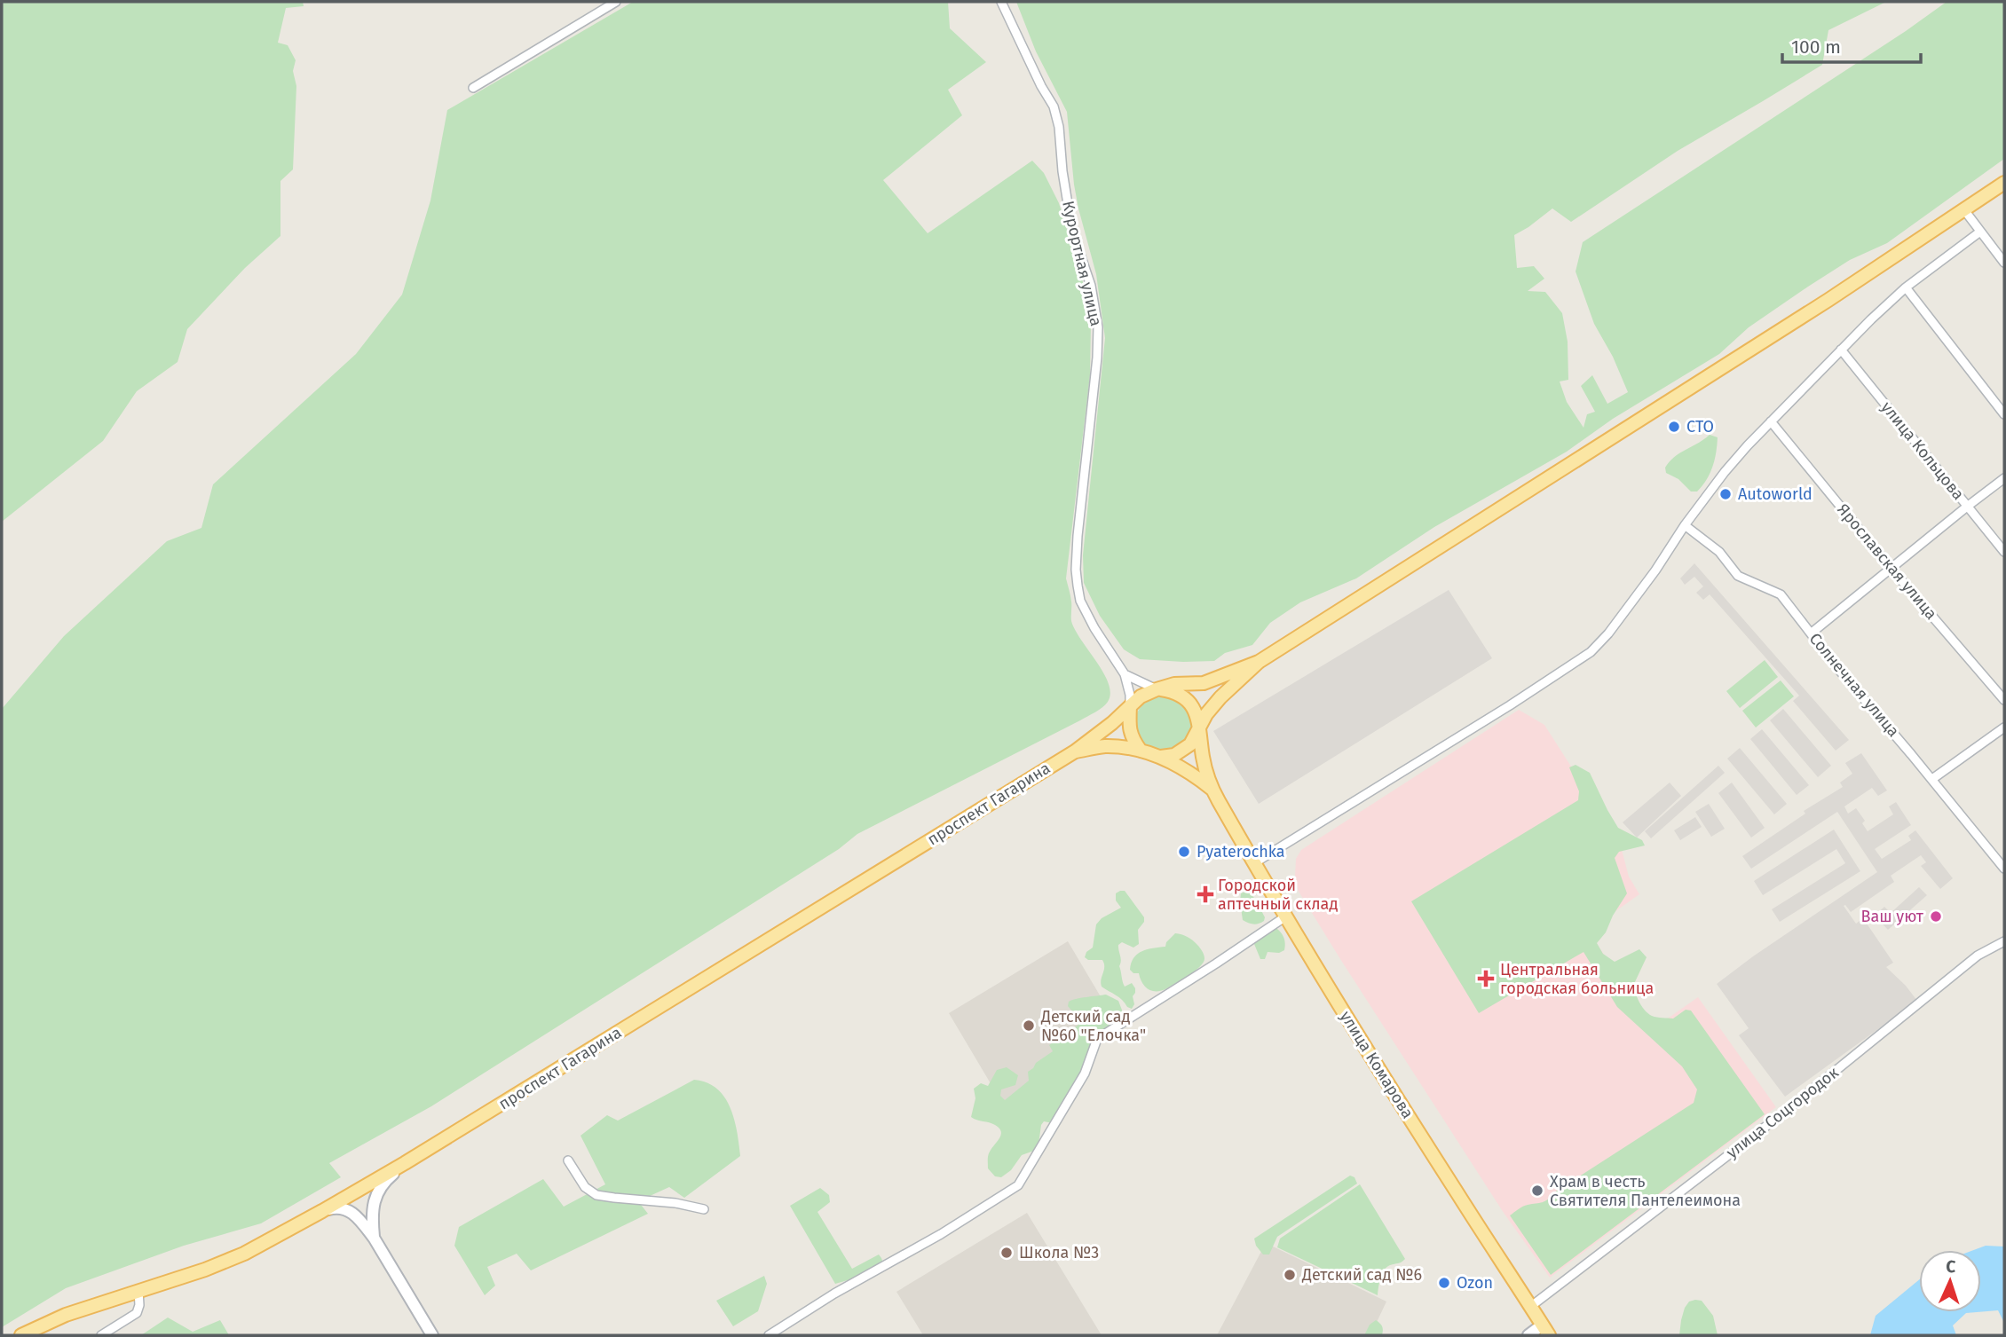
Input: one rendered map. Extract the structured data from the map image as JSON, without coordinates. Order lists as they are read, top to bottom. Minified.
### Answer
{"streets":{"main road":["проспект Гагарина","улица Комарова"],"street":["Курортная улица","улица Кольцова","Ярославская улица","Солнечная улица","улица Соцгородок"]},"crossings":[["Курортная улица","проспект Гагарина"],["улица Комарова","улица Соцгородок"]],"places":{"other":["СТО","Autoworld","Pyaterochka","Ваш уют","Детский сад №60 \"Елочка\"","Храм в честь Святителя Пантелеимона","Школа №3","Детский сад №6","Ozon"],"health":["Городской аптечный склад","Центральная городская больница"]},"scale_bar":"100 m","north":"top"}
